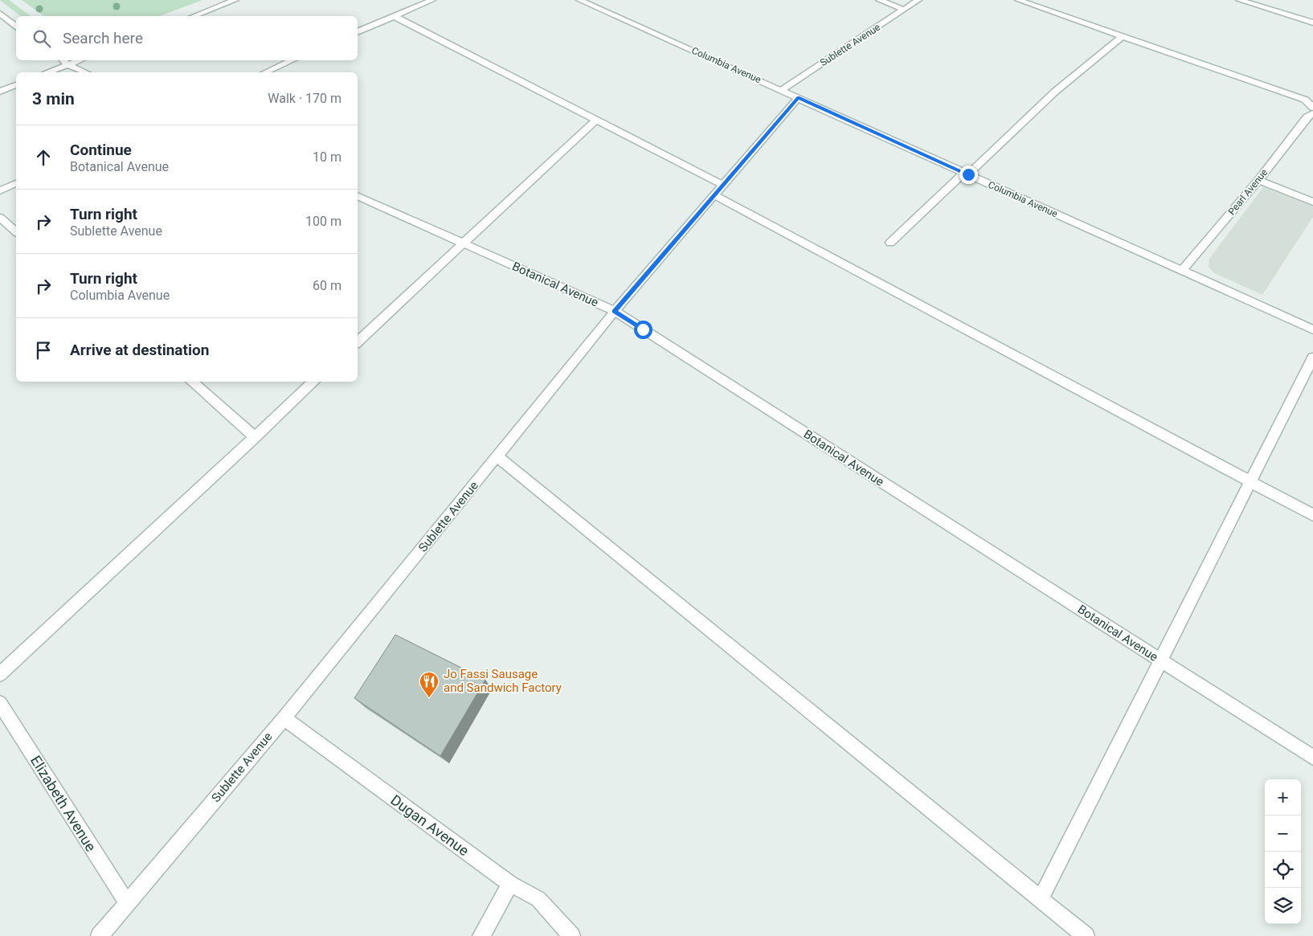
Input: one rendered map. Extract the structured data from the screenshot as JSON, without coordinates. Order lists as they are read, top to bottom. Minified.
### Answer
{"streets":{"street":["Sublette Avenue","Columbia Avenue","Pearl Avenue","Botanical Avenue","Elizabeth Avenue","Dugan Avenue"]},"crossings":[["Sublette Avenue","Columbia Avenue"],["Sublette Avenue","Botanical Avenue"],["Sublette Avenue","Elizabeth Avenue"],["Sublette Avenue","Dugan Avenue"],["Columbia Avenue","Pearl Avenue"]],"places":{"restaurant":["Jo Fassi Sausage and Sandwich Factory"]},"page":{"search":"Search here","heading":["3 min","Walk · 170 m"],"list":[["Continue","Botanical Avenue","10 m"],["Turn right","Sublette Avenue","100 m"],["Turn right","Columbia Avenue","60 m"],"Arrive at destination"],"map_buttons":["+","−"]}}
